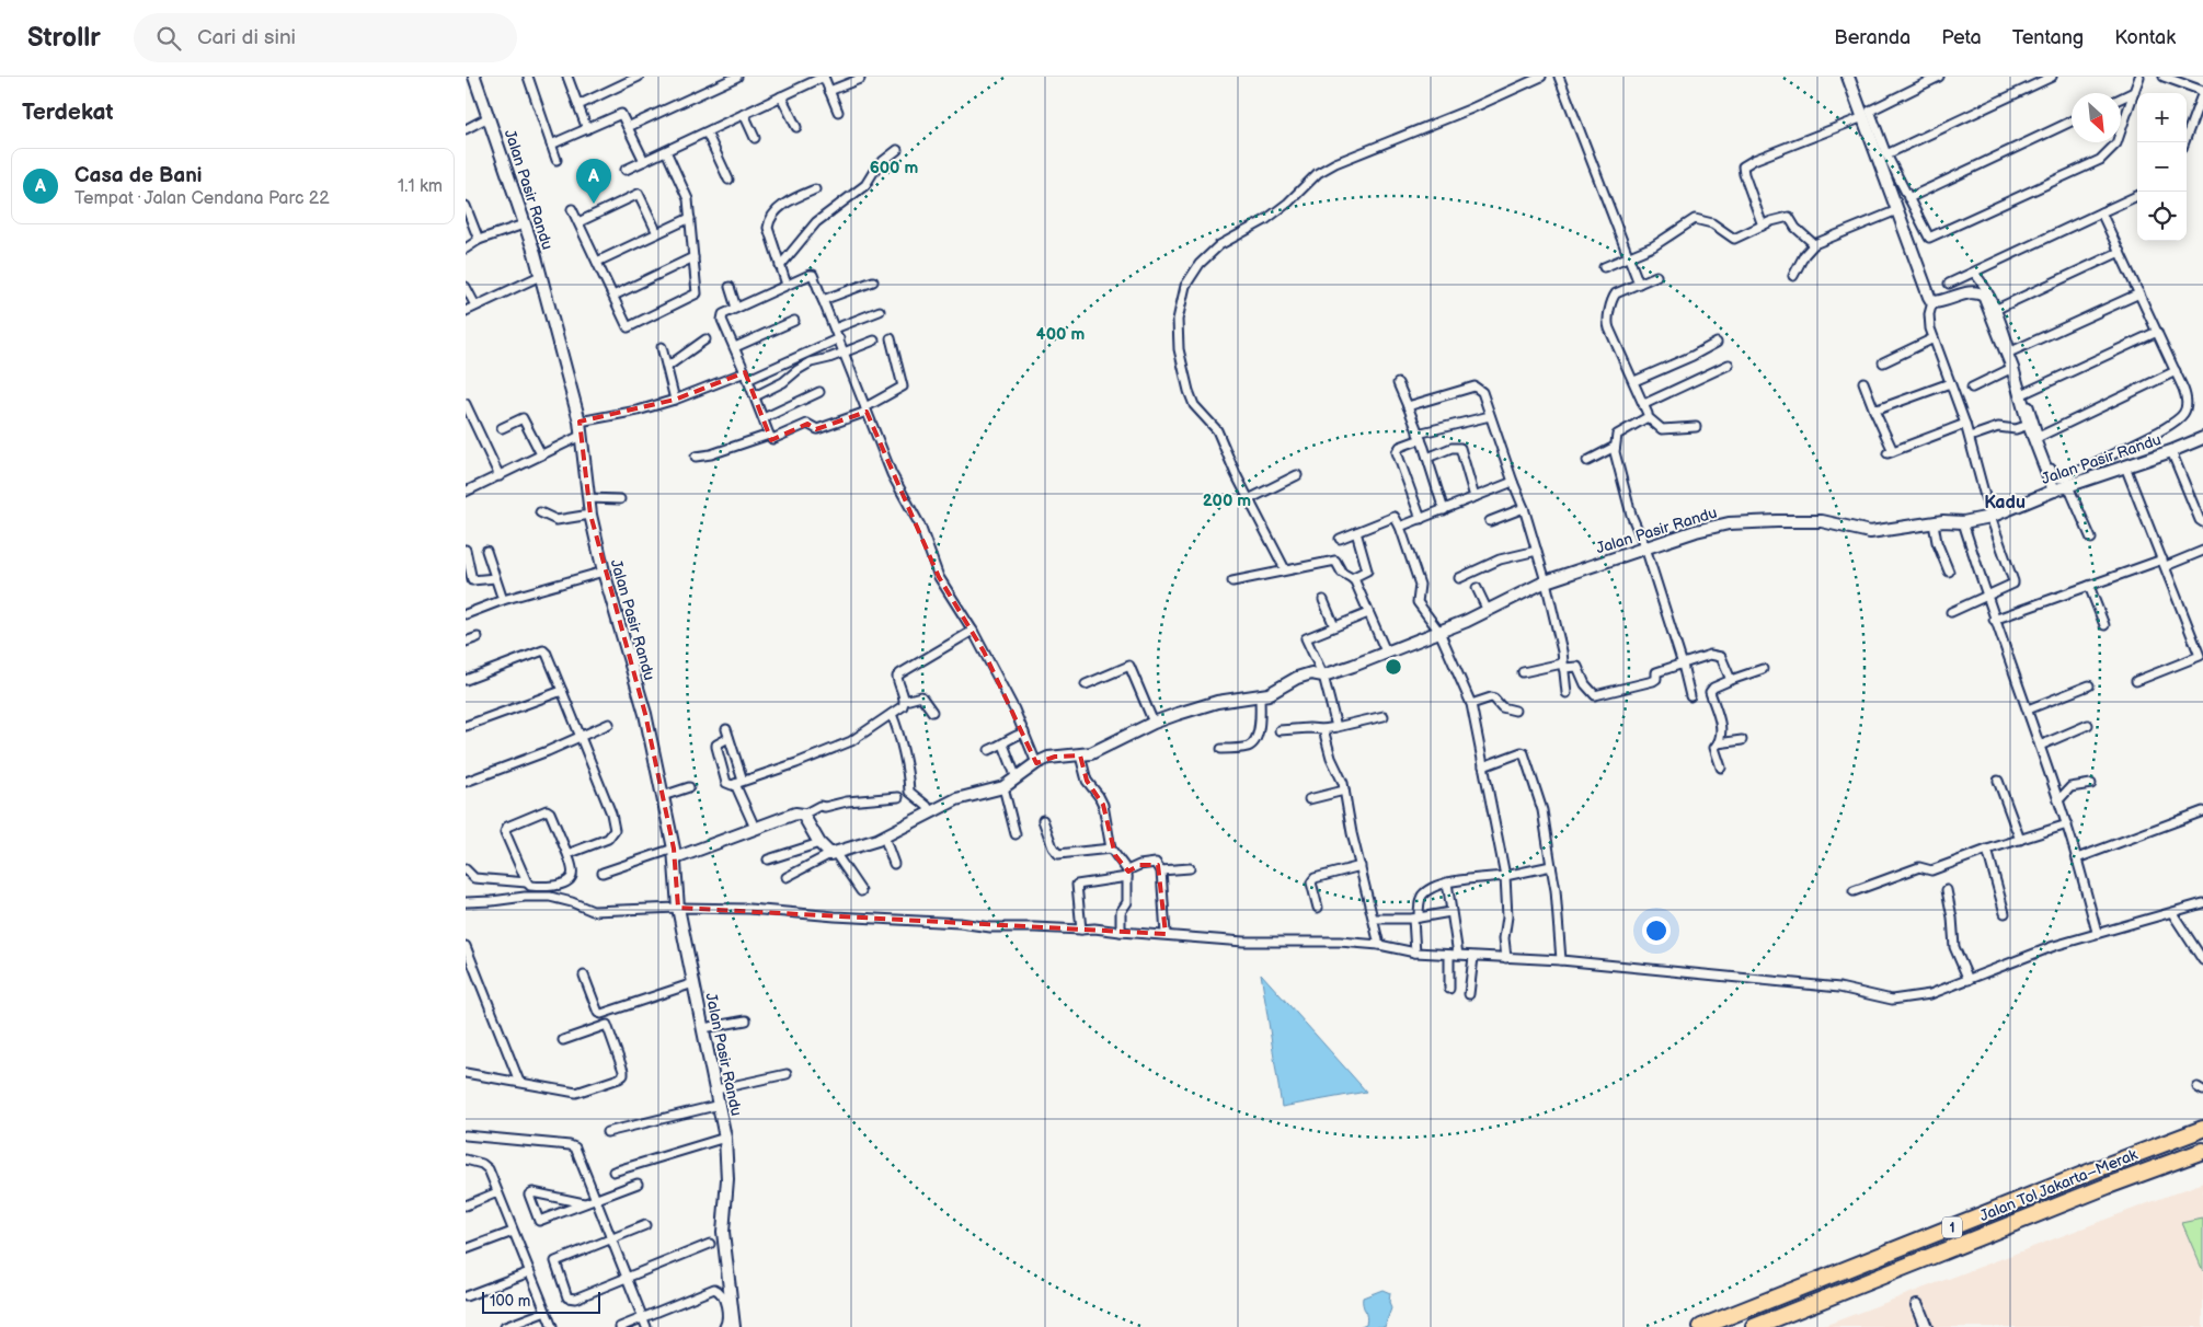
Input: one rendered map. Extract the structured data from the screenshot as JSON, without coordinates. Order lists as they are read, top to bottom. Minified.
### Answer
{"streets":{"highway":["Jalan Tol Jakarta–Merak","1"],"street":["Jalan Pasir Randu"]},"districts":["Kadu"],"scale_bar":"100 m","north":"bottom right","page":{"header":"Strollr","search":"Cari di sini","nav":["Beranda","Peta","Tentang","Kontak"],"heading":"Terdekat","map_buttons":["+","−"],"list":[{"mark":"A","name":"Casa de Bani","note":"Tempat · Jalan Cendana Parc 22","value":"1.1 km"}],"pins":"A","scale":"100 m"},"rings":["600 m","400 m","200 m"]}
